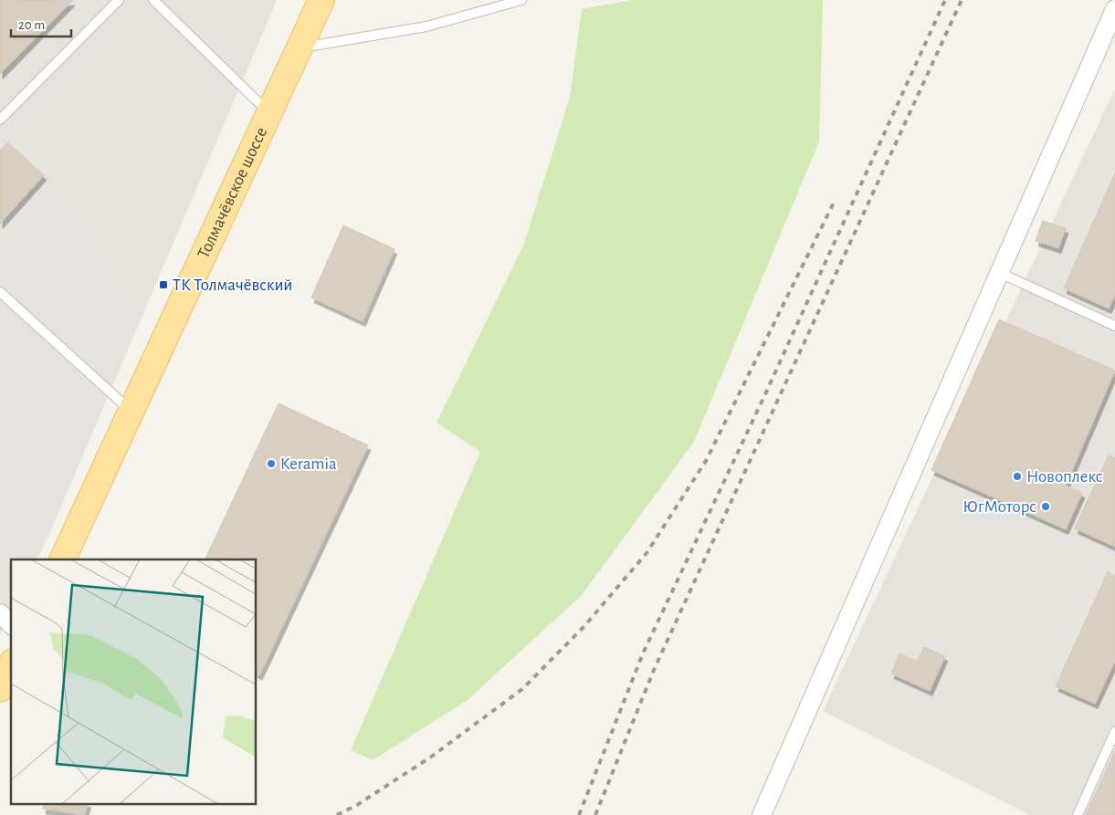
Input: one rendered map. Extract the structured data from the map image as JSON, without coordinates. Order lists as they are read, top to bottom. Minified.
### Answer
{"streets":{"main road":["Толмачёвское шоссе"]},"places":{"transit":["ТК Толмачёвский"],"other":["Keramia","Новоплекс","ЮгМоторс"]},"scale_bar":"20 m"}
